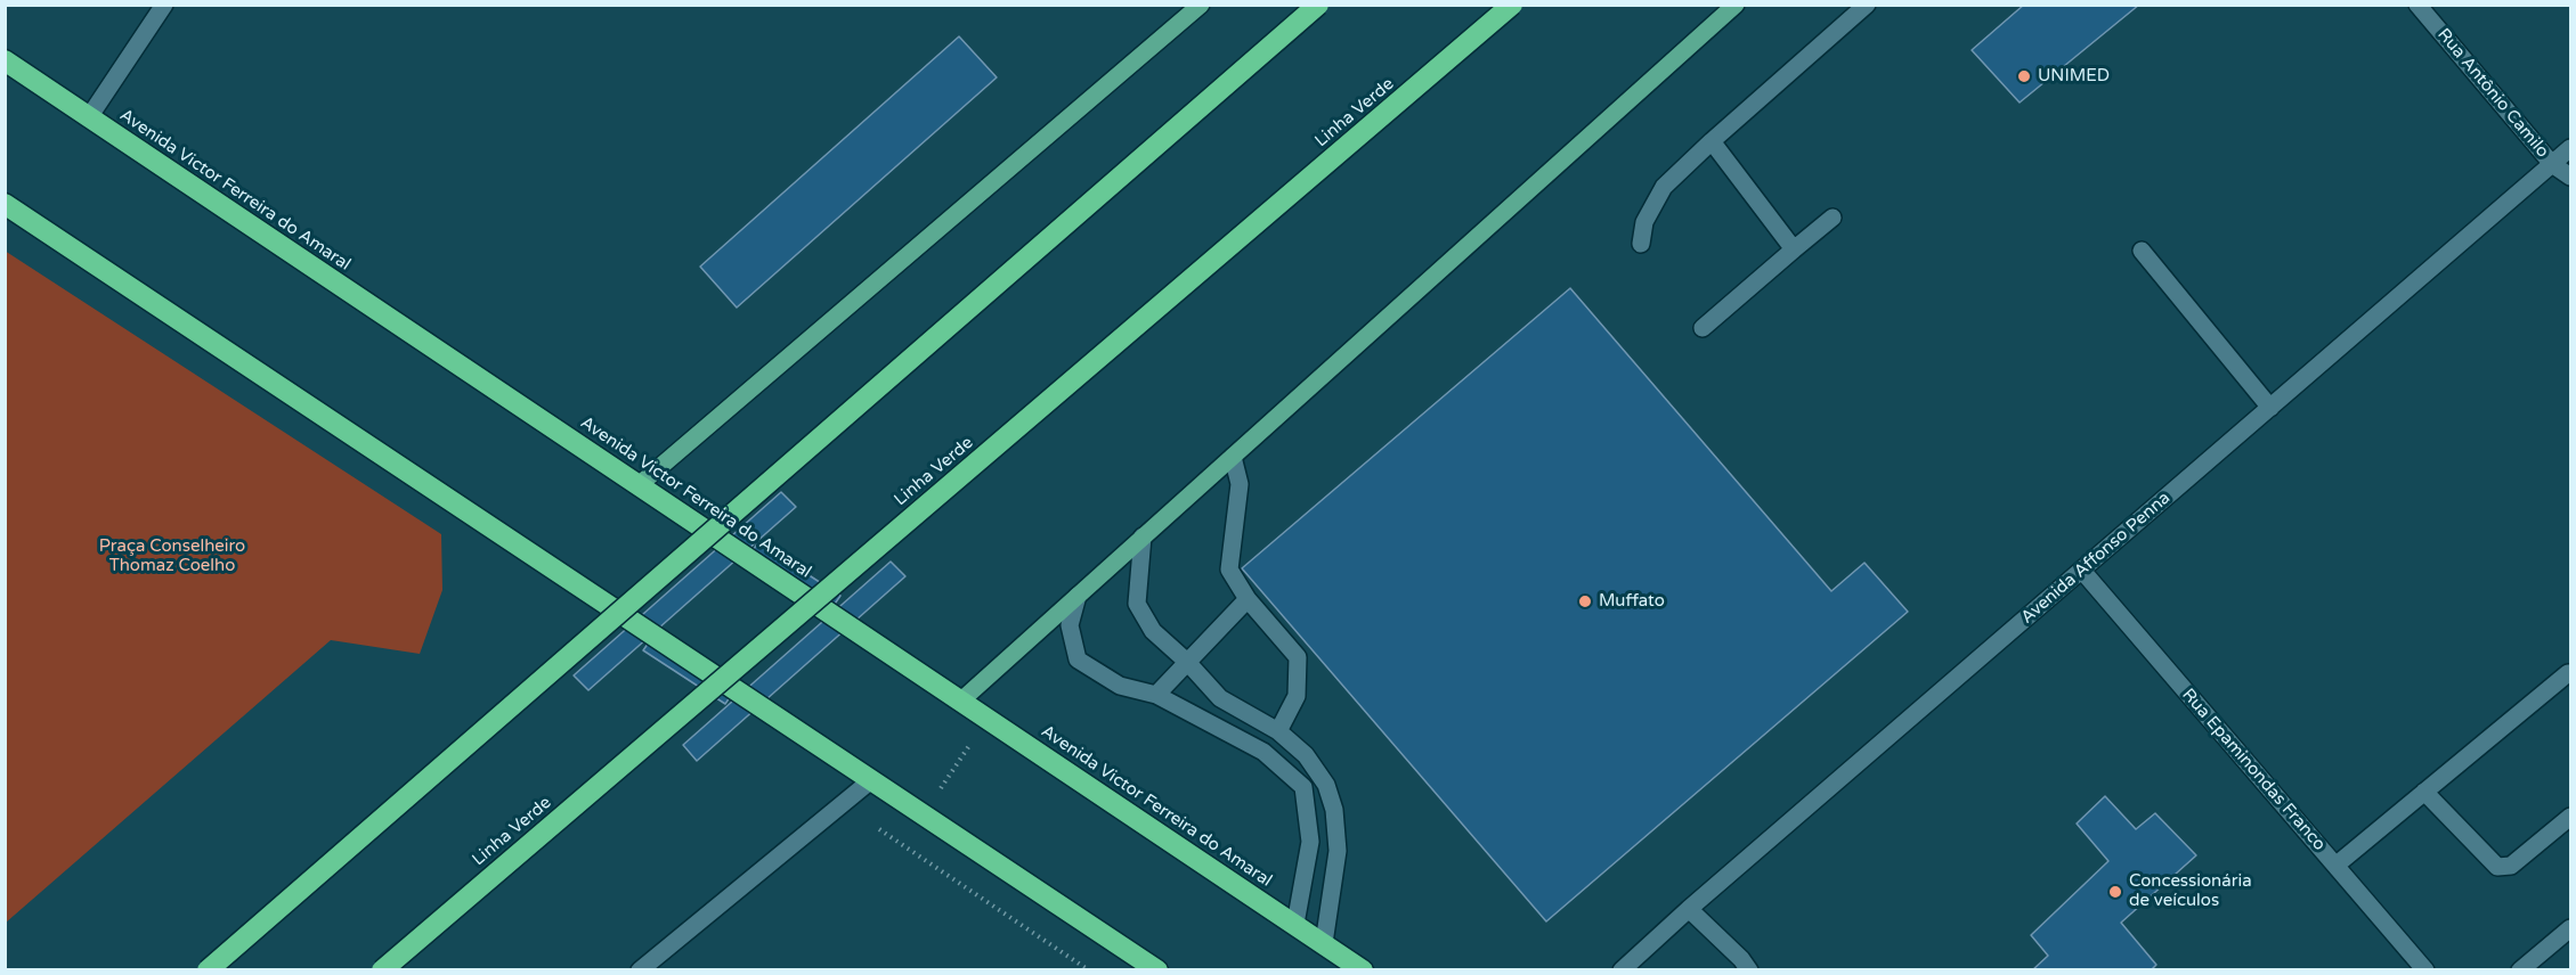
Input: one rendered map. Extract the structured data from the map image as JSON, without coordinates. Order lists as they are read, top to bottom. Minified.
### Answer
{"streets":{"highway":["Linha Verde","Avenida Victor Ferreira do Amaral"],"street":["Rua Antônio Camilo","Avenida Affonso Penna","Rua Epaminondas Franco"]},"crossings":[["Rua Antônio Camilo","Avenida Affonso Penna"],["Avenida Affonso Penna","Rua Epaminondas Franco"]],"parks":["Praça Conselheiro Thomaz Coelho"],"places":["UNIMED","Muffato","Concessionária de veículos"]}
